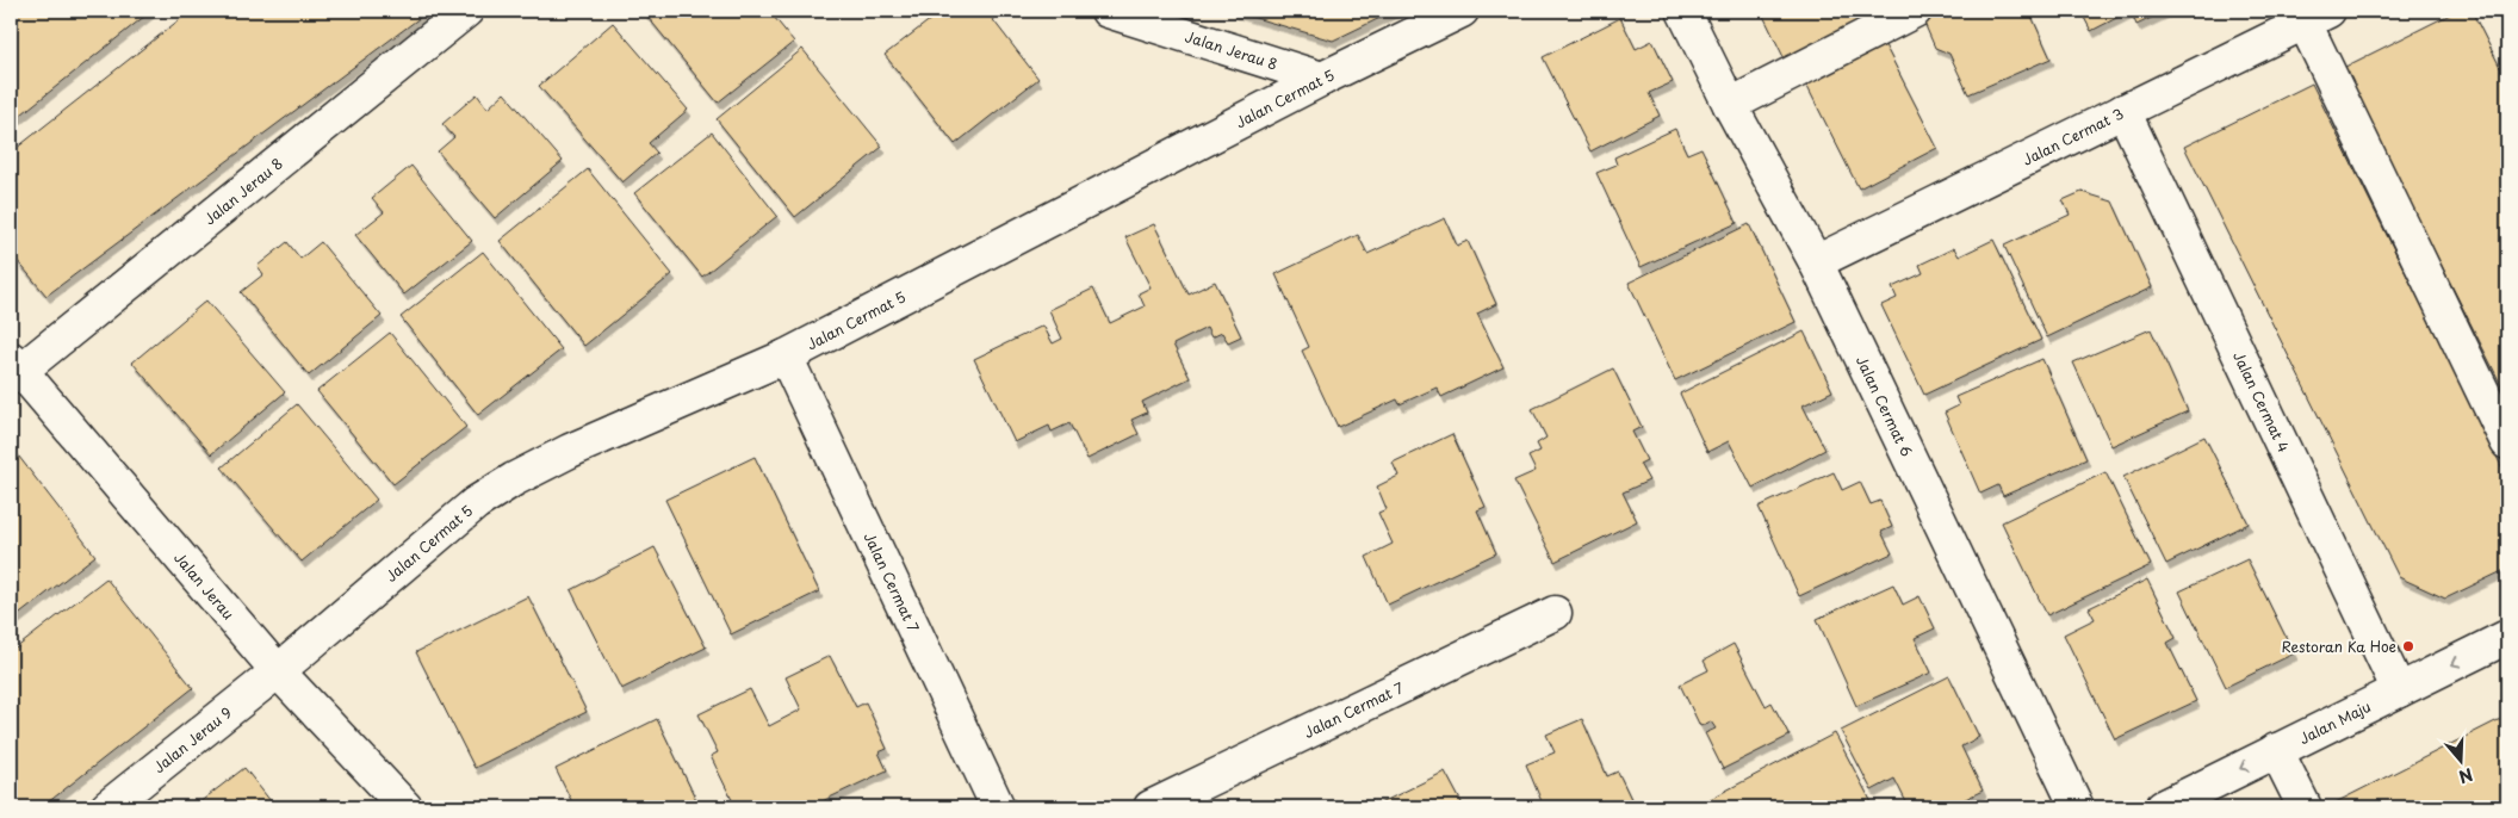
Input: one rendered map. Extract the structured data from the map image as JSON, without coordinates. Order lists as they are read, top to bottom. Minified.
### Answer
{"streets":{"street":["Jalan Jerau 8","Jalan Cermat 5","Jalan Cermat 3","Jalan Cermat 4","Jalan Cermat 6","Jalan Cermat 7","Jalan Jerau","Jalan Maju","Jalan Jerau 9"]},"crossings":[["Jalan Jerau 8","Jalan Cermat 5"],["Jalan Jerau 8","Jalan Jerau"],["Jalan Cermat 5","Jalan Cermat 7"],["Jalan Cermat 5","Jalan Jerau"],["Jalan Cermat 5","Jalan Jerau 9"],["Jalan Cermat 3","Jalan Cermat 4"],["Jalan Cermat 3","Jalan Cermat 6"],["Jalan Cermat 4","Jalan Maju"],["Jalan Jerau","Jalan Jerau 9"]],"one_way":["Jalan Maju"],"places":["Restoran Ka Hoe"],"north":"bottom"}
